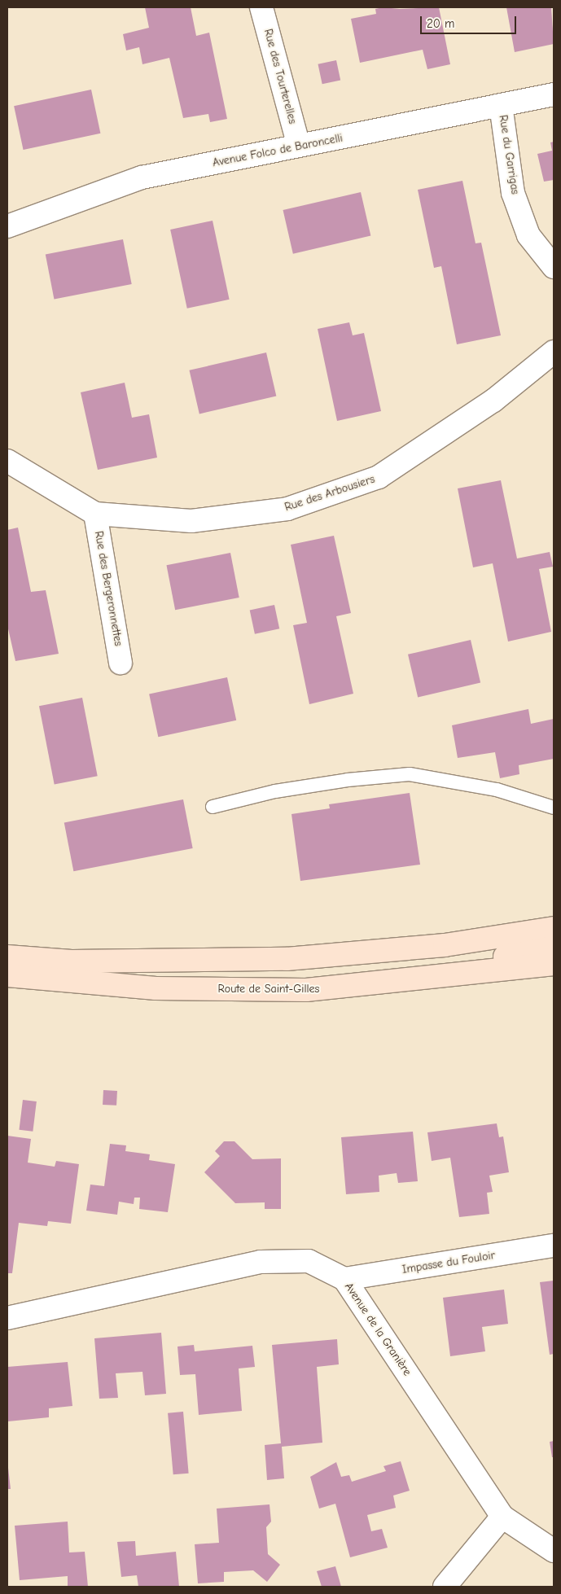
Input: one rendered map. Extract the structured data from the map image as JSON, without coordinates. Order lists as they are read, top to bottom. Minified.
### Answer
{"streets":{"main road":["Route de Saint-Gilles"],"street":["Rue des Tourterelles","Avenue Folco de Baroncelli","Rue du Garrigas","Rue des Arbousiers","Rue des Bergeronnettes","Impasse du Fouloir","Avenue de la Granière"]},"crossings":[["Rue des Tourterelles","Avenue Folco de Baroncelli"],["Avenue Folco de Baroncelli","Rue du Garrigas"],["Rue des Arbousiers","Rue des Bergeronnettes"],["Impasse du Fouloir","Avenue de la Granière"]],"scale_bar":"20 m"}
